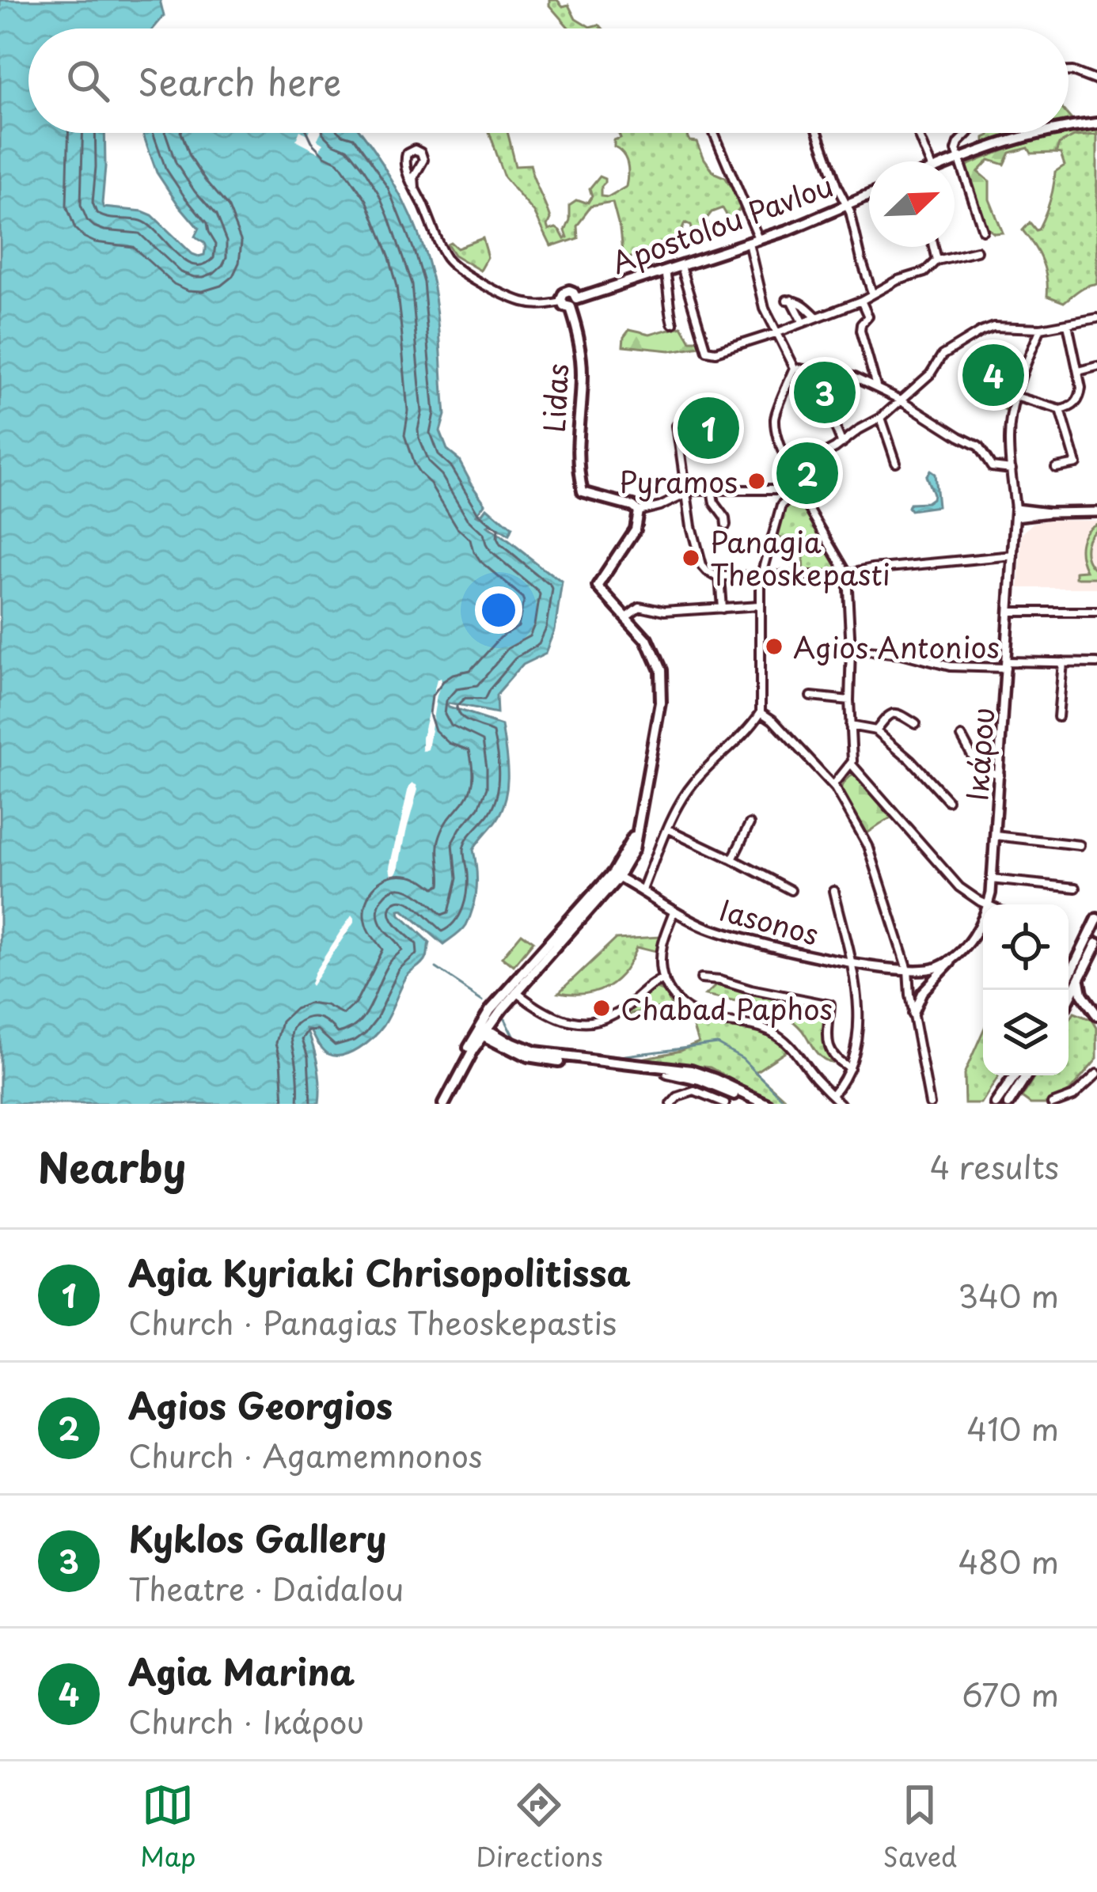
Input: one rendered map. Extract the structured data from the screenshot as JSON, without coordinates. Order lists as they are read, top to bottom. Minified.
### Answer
{"streets":{"main road":["Apostolou Pavlou","Lidas"],"street":["Ικάρου","Iasonos"]},"crossings":[["Apostolou Pavlou","Lidas"]],"places":["Pyramos","Panagia Theoskepasti","Agios Antonios","Chabad Paphos"],"north":"top right","page":{"search":"Search here","pins":["4","3","1","2"],"heading":["Nearby","4 results"],"list":[{"mark":"1","name":"Agia Kyriaki Chrisopolitissa","note":"Church · Panagias Theoskepastis","value":"340 m"},{"mark":"2","name":"Agios Georgios","note":"Church · Agamemnonos","value":"410 m"},{"mark":"3","name":"Kyklos Gallery","note":"Theatre · Daidalou","value":"480 m"},{"mark":"4","name":"Agia Marina","note":"Church · Ικάρου","value":"670 m"}],"nav":["Map","Directions","Saved"]}}
